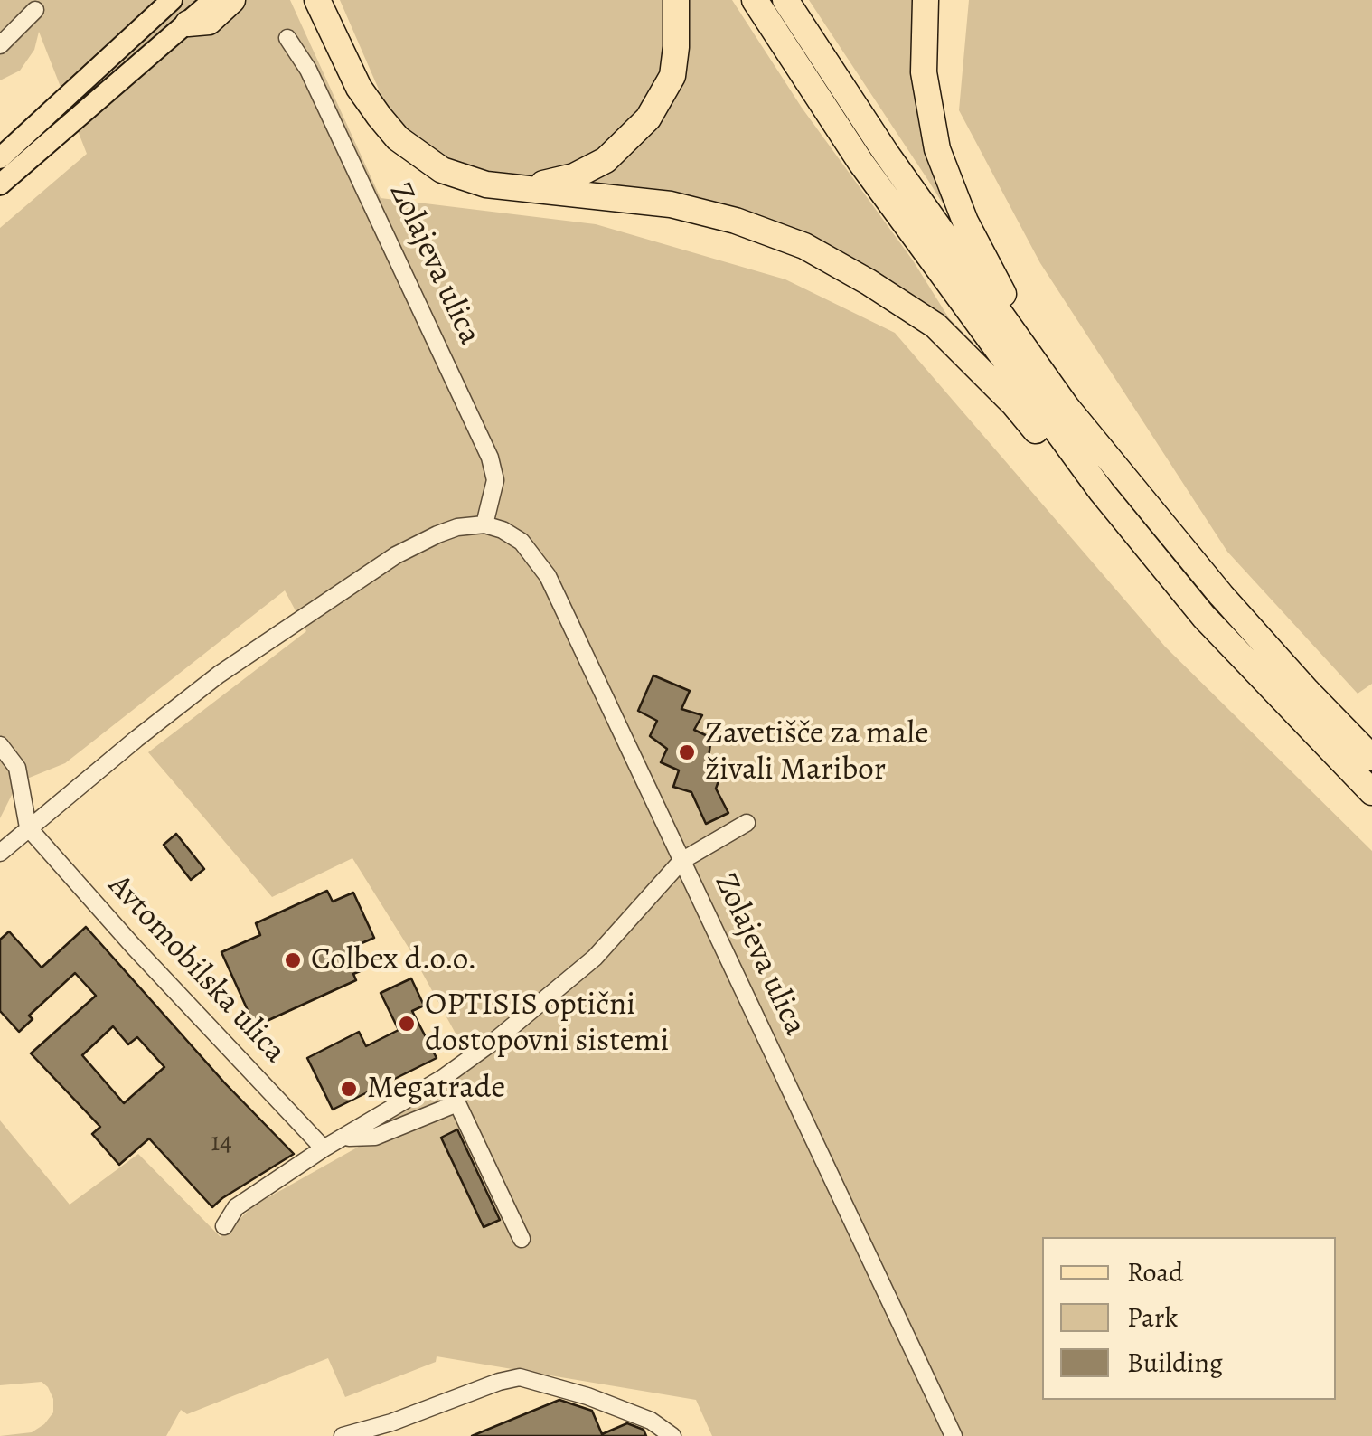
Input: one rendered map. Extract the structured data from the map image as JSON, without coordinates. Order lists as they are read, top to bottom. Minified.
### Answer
{"streets":{"street":["Zolajeva ulica","Avtomobilska ulica"]},"places":["Zavetišče za male živali Maribor","Colbex d.o.o.","OPTISIS optični dostopovni sistemi","Megatrade"],"house_numbers":["14"],"legend":["Road","Park","Building"]}
